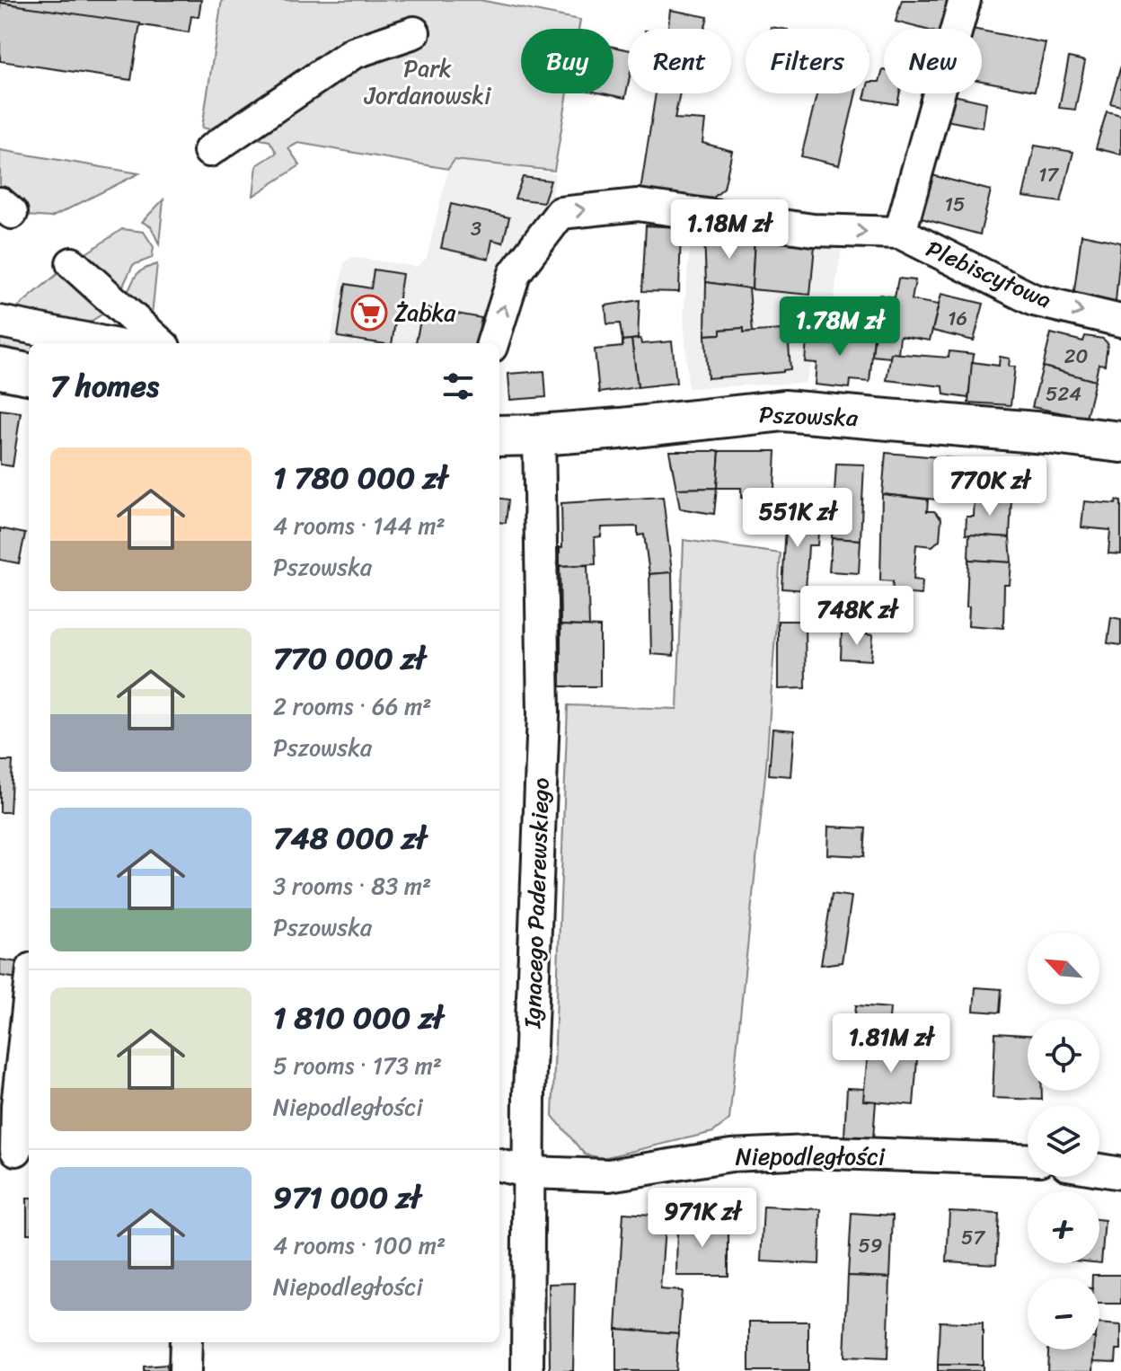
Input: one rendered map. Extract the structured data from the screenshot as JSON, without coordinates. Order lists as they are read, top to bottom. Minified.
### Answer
{"streets":{"main road":["Pszowska"],"street":["Plebiscytowa","Ignacego Paderewskiego","Niepodległości"]},"crossings":[["Pszowska","Ignacego Paderewskiego"],["Ignacego Paderewskiego","Niepodległości"]],"one_way":["Plebiscytowa"],"parks":["Park Jordanowski"],"places":{"supermarket":["Żabka"]},"house_numbers":["17","15","3","16","20","524","57","59"],"north":"top left","page":{"chip":["Buy","Rent","Filters","New"],"price":["1.18M zł","1.78M zł","770K zł","551K zł","748K zł","1.81M zł","971K zł"],"heading":"7 homes","list":[{"name":"1 780 000 zł","note":"4 rooms · 144 m² · Pszowska"},{"name":"770 000 zł","note":"2 rooms · 66 m² · Pszowska"},{"name":"748 000 zł","note":"3 rooms · 83 m² · Pszowska"},{"name":"1 810 000 zł","note":"5 rooms · 173 m² · Niepodległości"},{"name":"971 000 zł","note":"4 rooms · 100 m² · Niepodległości"}],"map_buttons":["+","−"]}}
